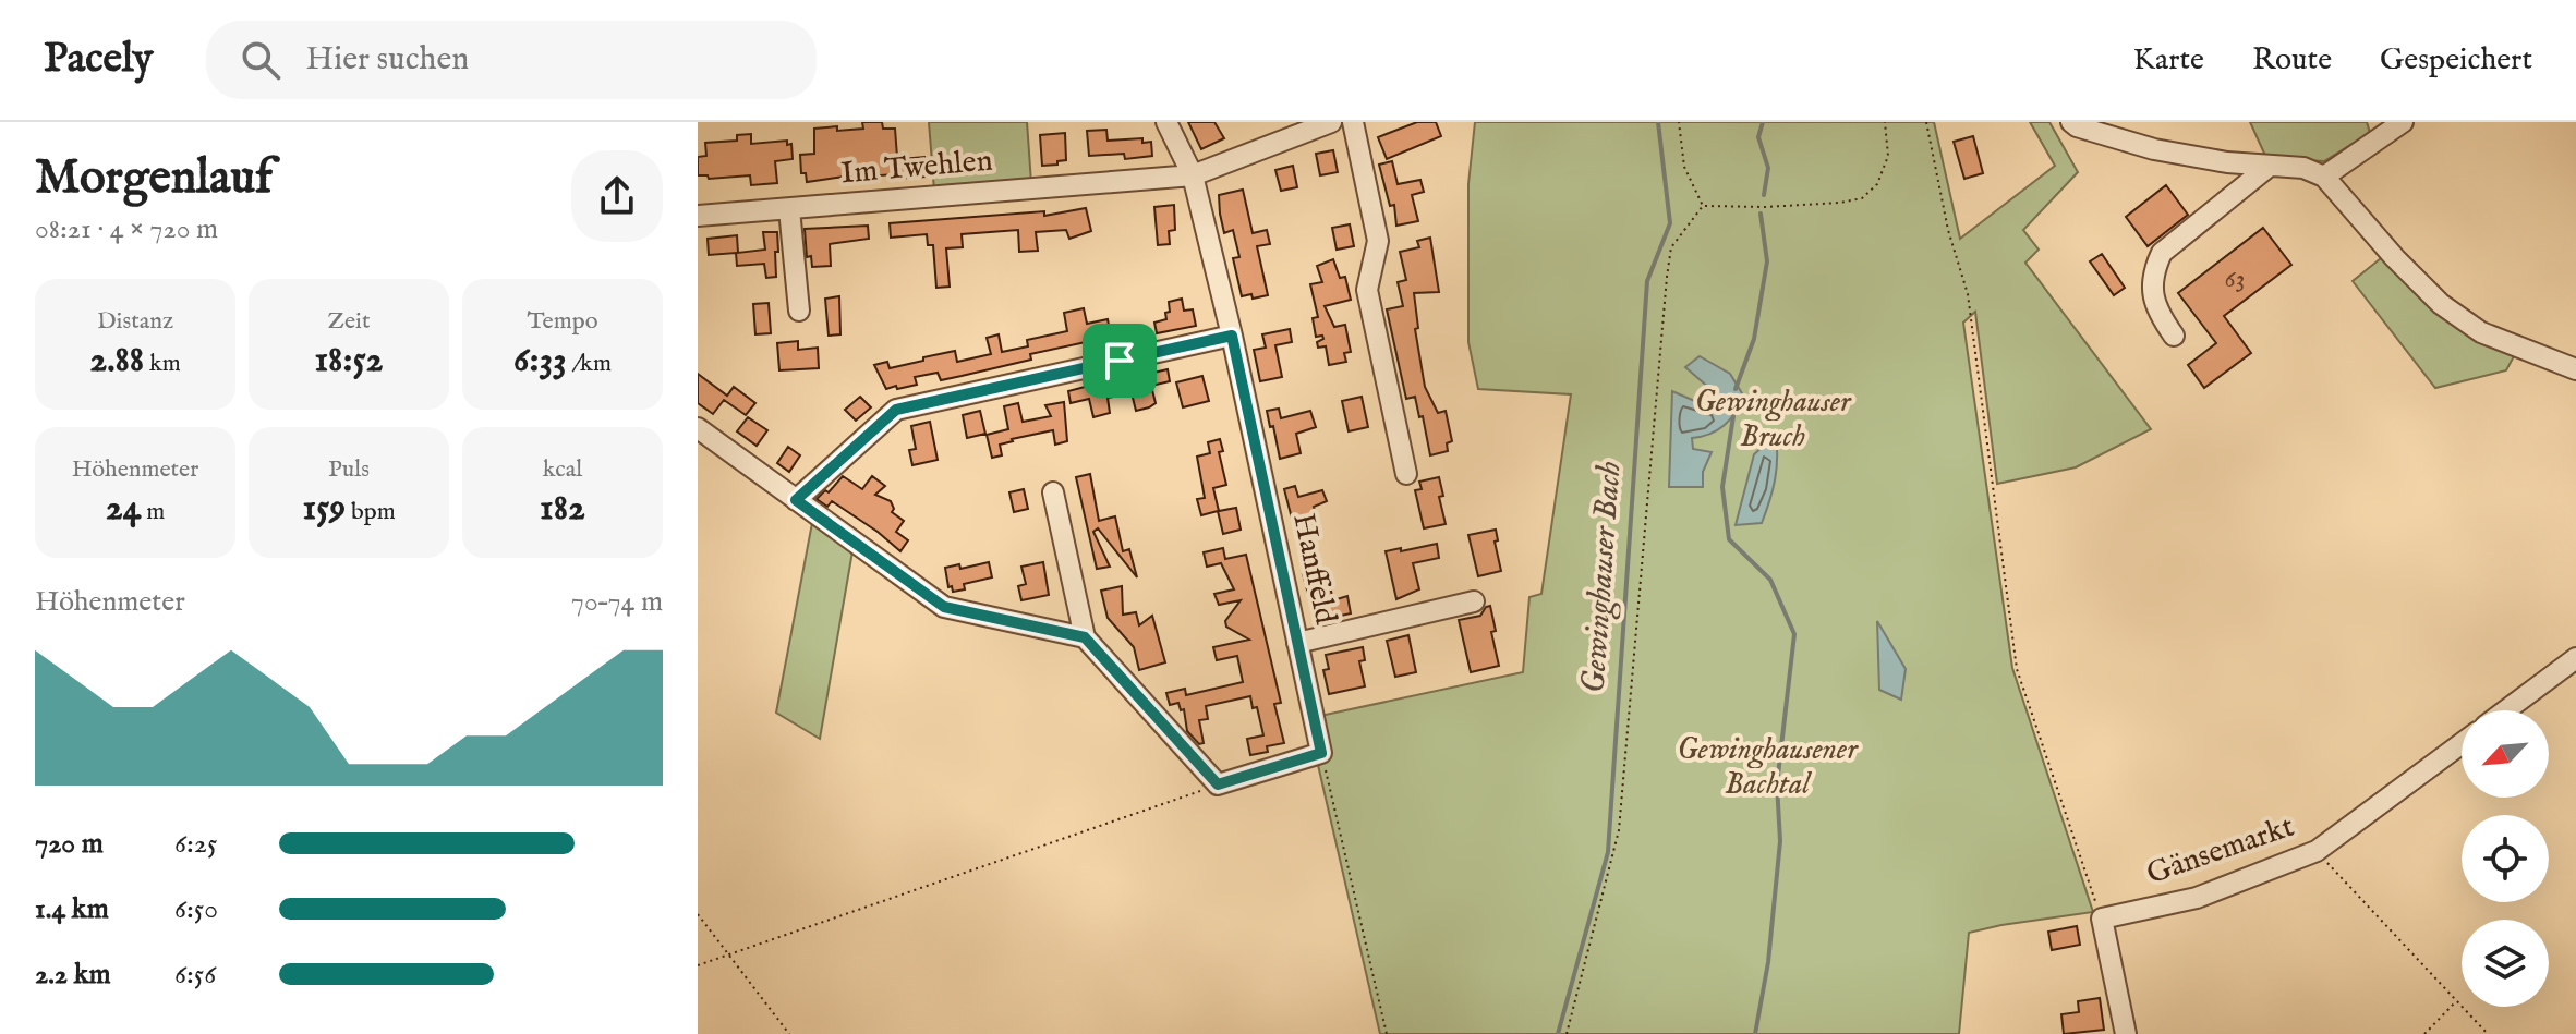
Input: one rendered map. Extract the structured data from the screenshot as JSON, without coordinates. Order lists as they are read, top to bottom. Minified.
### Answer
{"streets":{"street":["Im Twehlen","Hanffeld","Gänsemarkt"]},"crossings":[["Im Twehlen","Hanffeld"]],"water":["Gewinghauser Bach"],"parks":["Gewinghauser Bruch","Gewinghausener Bachtal"],"house_numbers":["63"],"north":"bottom left","page":{"header":"Pacely","search":"Hier suchen","nav":["Karte","Route","Gespeichert"],"heading":["Morgenlauf","08:21 · 4 × 720 m"],"stats":[["Distanz","2.88 km"],["Zeit","18:52"],["Tempo","6:33 /km"],["Höhenmeter","24 m"],["Puls","159 bpm"],["kcal","182"]],"chart":["Höhenmeter","70–74 m"],"list":[{"name":"720 m","note":"6:25"},{"name":"1.4 km","note":"6:50"},{"name":"2.2 km","note":"6:56"}]}}
